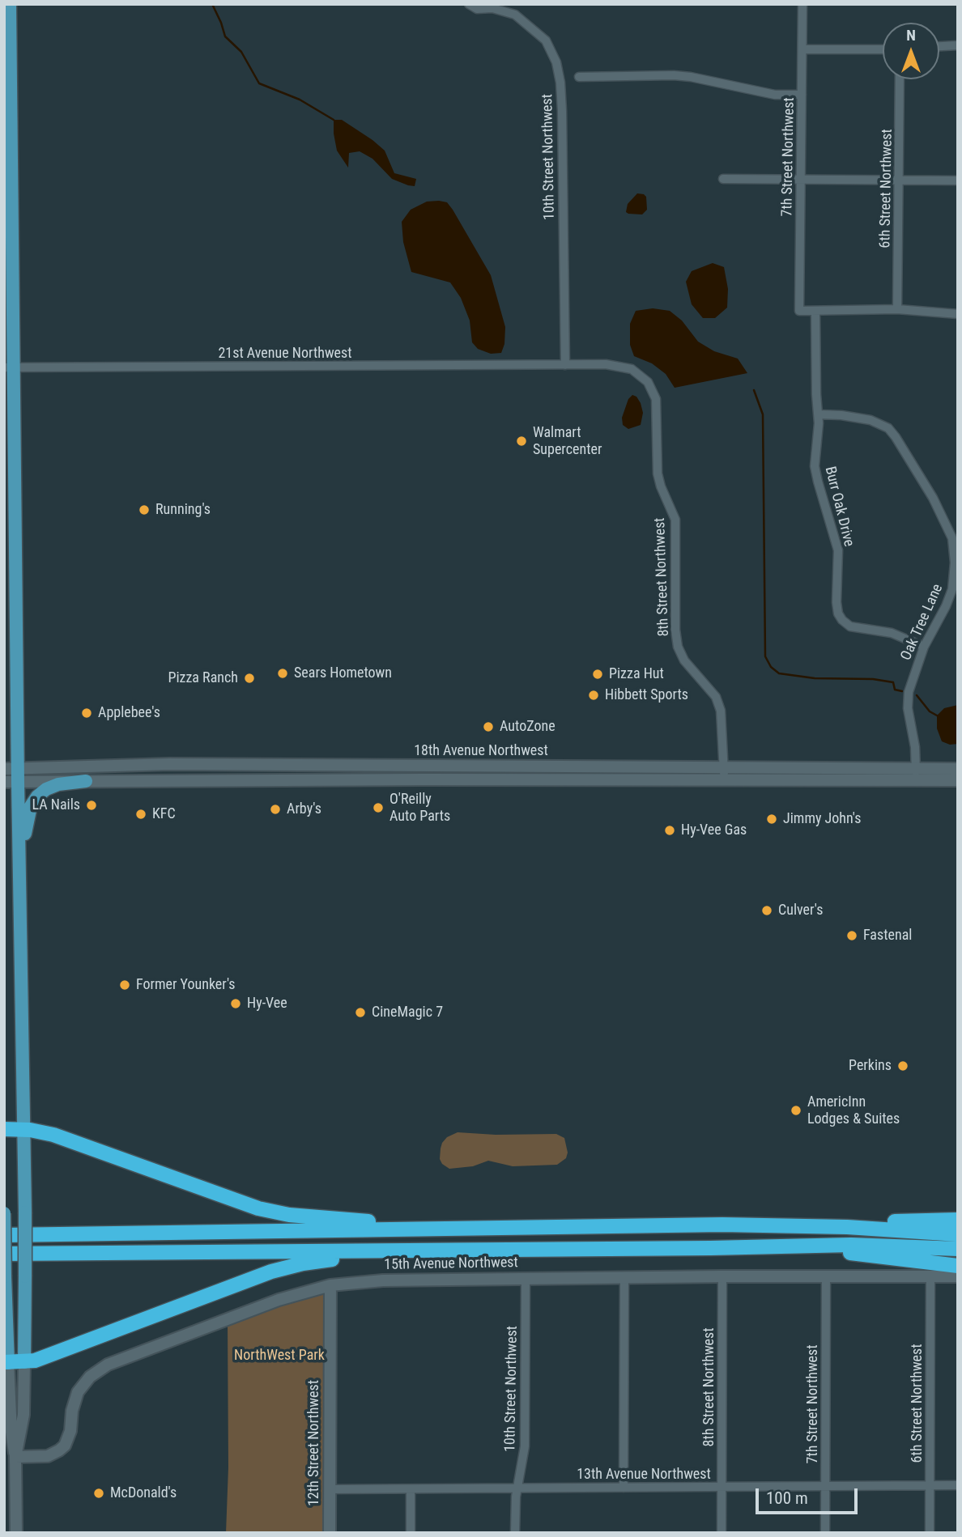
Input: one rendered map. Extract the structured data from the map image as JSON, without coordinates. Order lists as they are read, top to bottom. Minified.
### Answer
{"streets":{"street":["10th Street Northwest","7th Street Northwest","6th Street Northwest","21st Avenue Northwest","Burr Oak Drive","8th Street Northwest","Oak Tree Lane","18th Avenue Northwest","15th Avenue Northwest","12th Street Northwest","13th Avenue Northwest"]},"crossings":[["10th Street Northwest","21st Avenue Northwest"],["10th Street Northwest","8th Street Northwest"],["10th Street Northwest","15th Avenue Northwest"],["10th Street Northwest","13th Avenue Northwest"],["7th Street Northwest","Burr Oak Drive"],["7th Street Northwest","15th Avenue Northwest"],["7th Street Northwest","13th Avenue Northwest"],["6th Street Northwest","15th Avenue Northwest"],["6th Street Northwest","13th Avenue Northwest"],["21st Avenue Northwest","8th Street Northwest"],["Burr Oak Drive","Oak Tree Lane"],["8th Street Northwest","18th Avenue Northwest"],["8th Street Northwest","15th Avenue Northwest"],["8th Street Northwest","13th Avenue Northwest"],["Oak Tree Lane","18th Avenue Northwest"],["15th Avenue Northwest","12th Street Northwest"],["12th Street Northwest","13th Avenue Northwest"]],"parks":["NorthWest Park"],"places":["Walmart Supercenter","Running's","Sears Hometown","Pizza Hut","Pizza Ranch","Hibbett Sports","Applebee's","AutoZone","LA Nails","O'Reilly Auto Parts","Arby's","KFC","Jimmy John's","Hy-Vee Gas","Culver's","Fastenal","Former Younker's","Hy-Vee","CineMagic 7","Perkins","AmericInn Lodges & Suites","McDonald's"],"scale_bar":"100 m","north":"top"}
